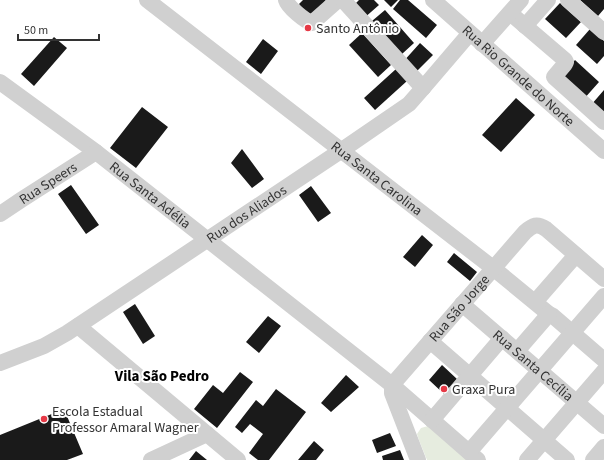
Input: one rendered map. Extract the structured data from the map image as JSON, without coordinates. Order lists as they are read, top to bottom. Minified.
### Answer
{"streets":{"street":["Rua Rio Grande do Norte","Rua Santa Carolina","Rua Speers","Rua Santa Adélia","Rua dos Aliados","Rua São Jorge","Rua Santa Cecília"]},"crossings":[["Rua Rio Grande do Norte","Rua dos Aliados"],["Rua Santa Carolina","Rua dos Aliados"],["Rua Santa Carolina","Rua São Jorge"],["Rua Speers","Rua Santa Adélia"],["Rua Santa Adélia","Rua dos Aliados"],["Rua Santa Adélia","Rua São Jorge"],["Rua São Jorge","Rua Santa Cecília"]],"districts":["Vila São Pedro"],"places":["Santo Antônio","Graxa Pura","Escola Estadual Professor Amaral Wagner"],"scale_bar":"50 m"}
